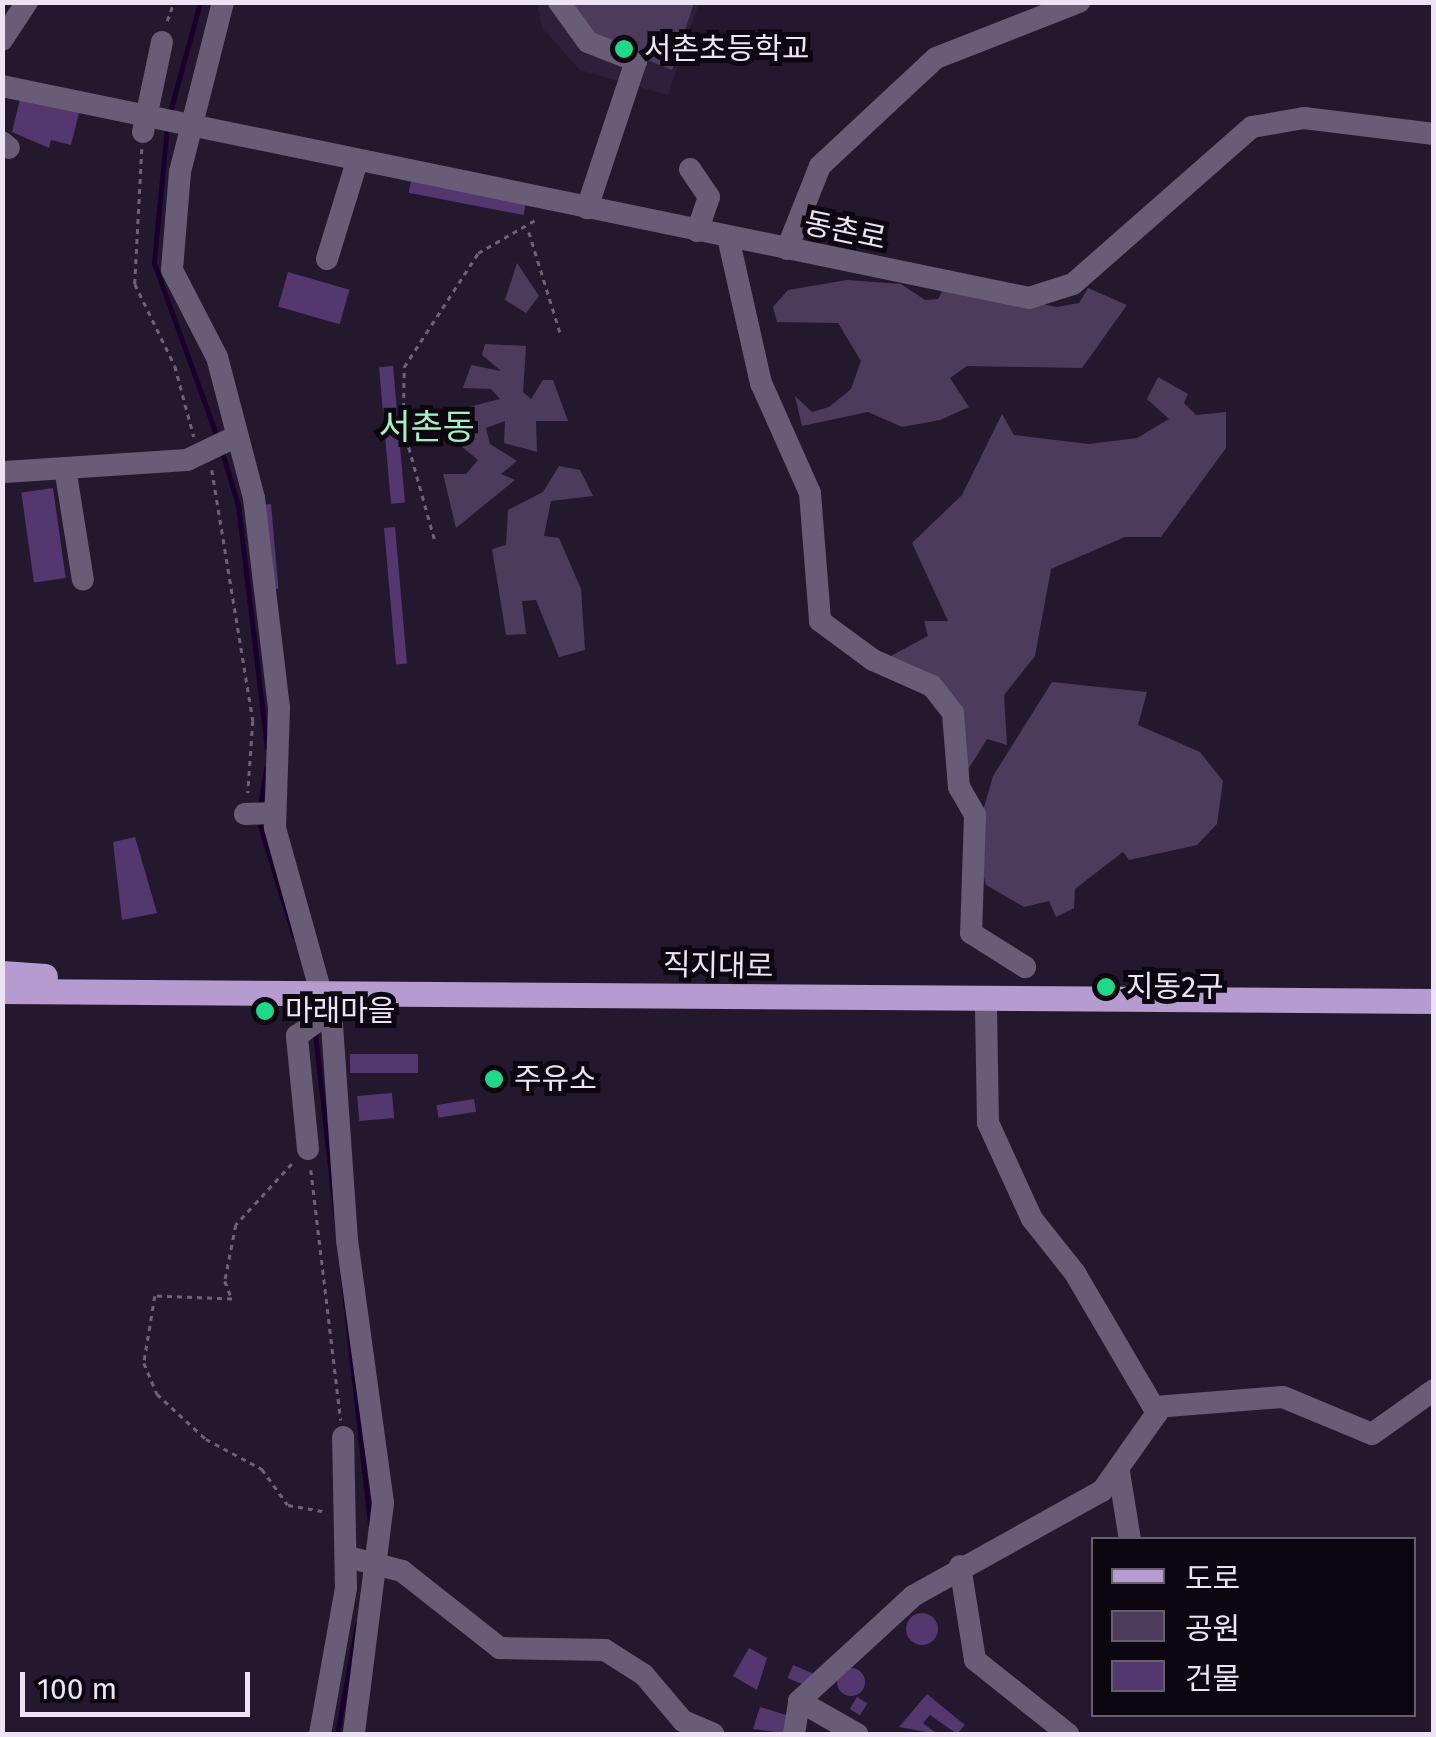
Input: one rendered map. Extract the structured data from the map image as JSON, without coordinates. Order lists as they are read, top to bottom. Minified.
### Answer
{"streets":{"main road":["직지대로"],"street":["동촌로"]},"districts":["서촌동"],"places":["서촌초등학교","지동2구","마래마을","주유소"],"legend":["도로","공원","건물"],"scale_bar":"100 m"}
